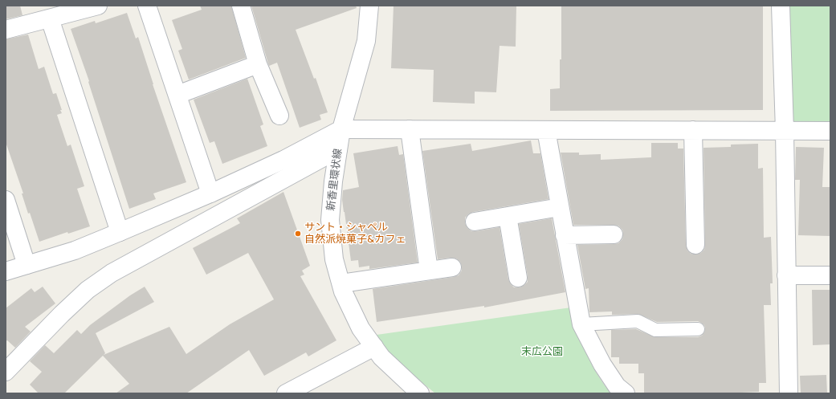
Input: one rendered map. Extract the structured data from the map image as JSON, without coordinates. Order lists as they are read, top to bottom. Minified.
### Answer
{"streets":{"street":["新香里環状線"]},"parks":["末広公園"],"places":["サント・シャペル 自然派焼菓子&カフェ"]}
